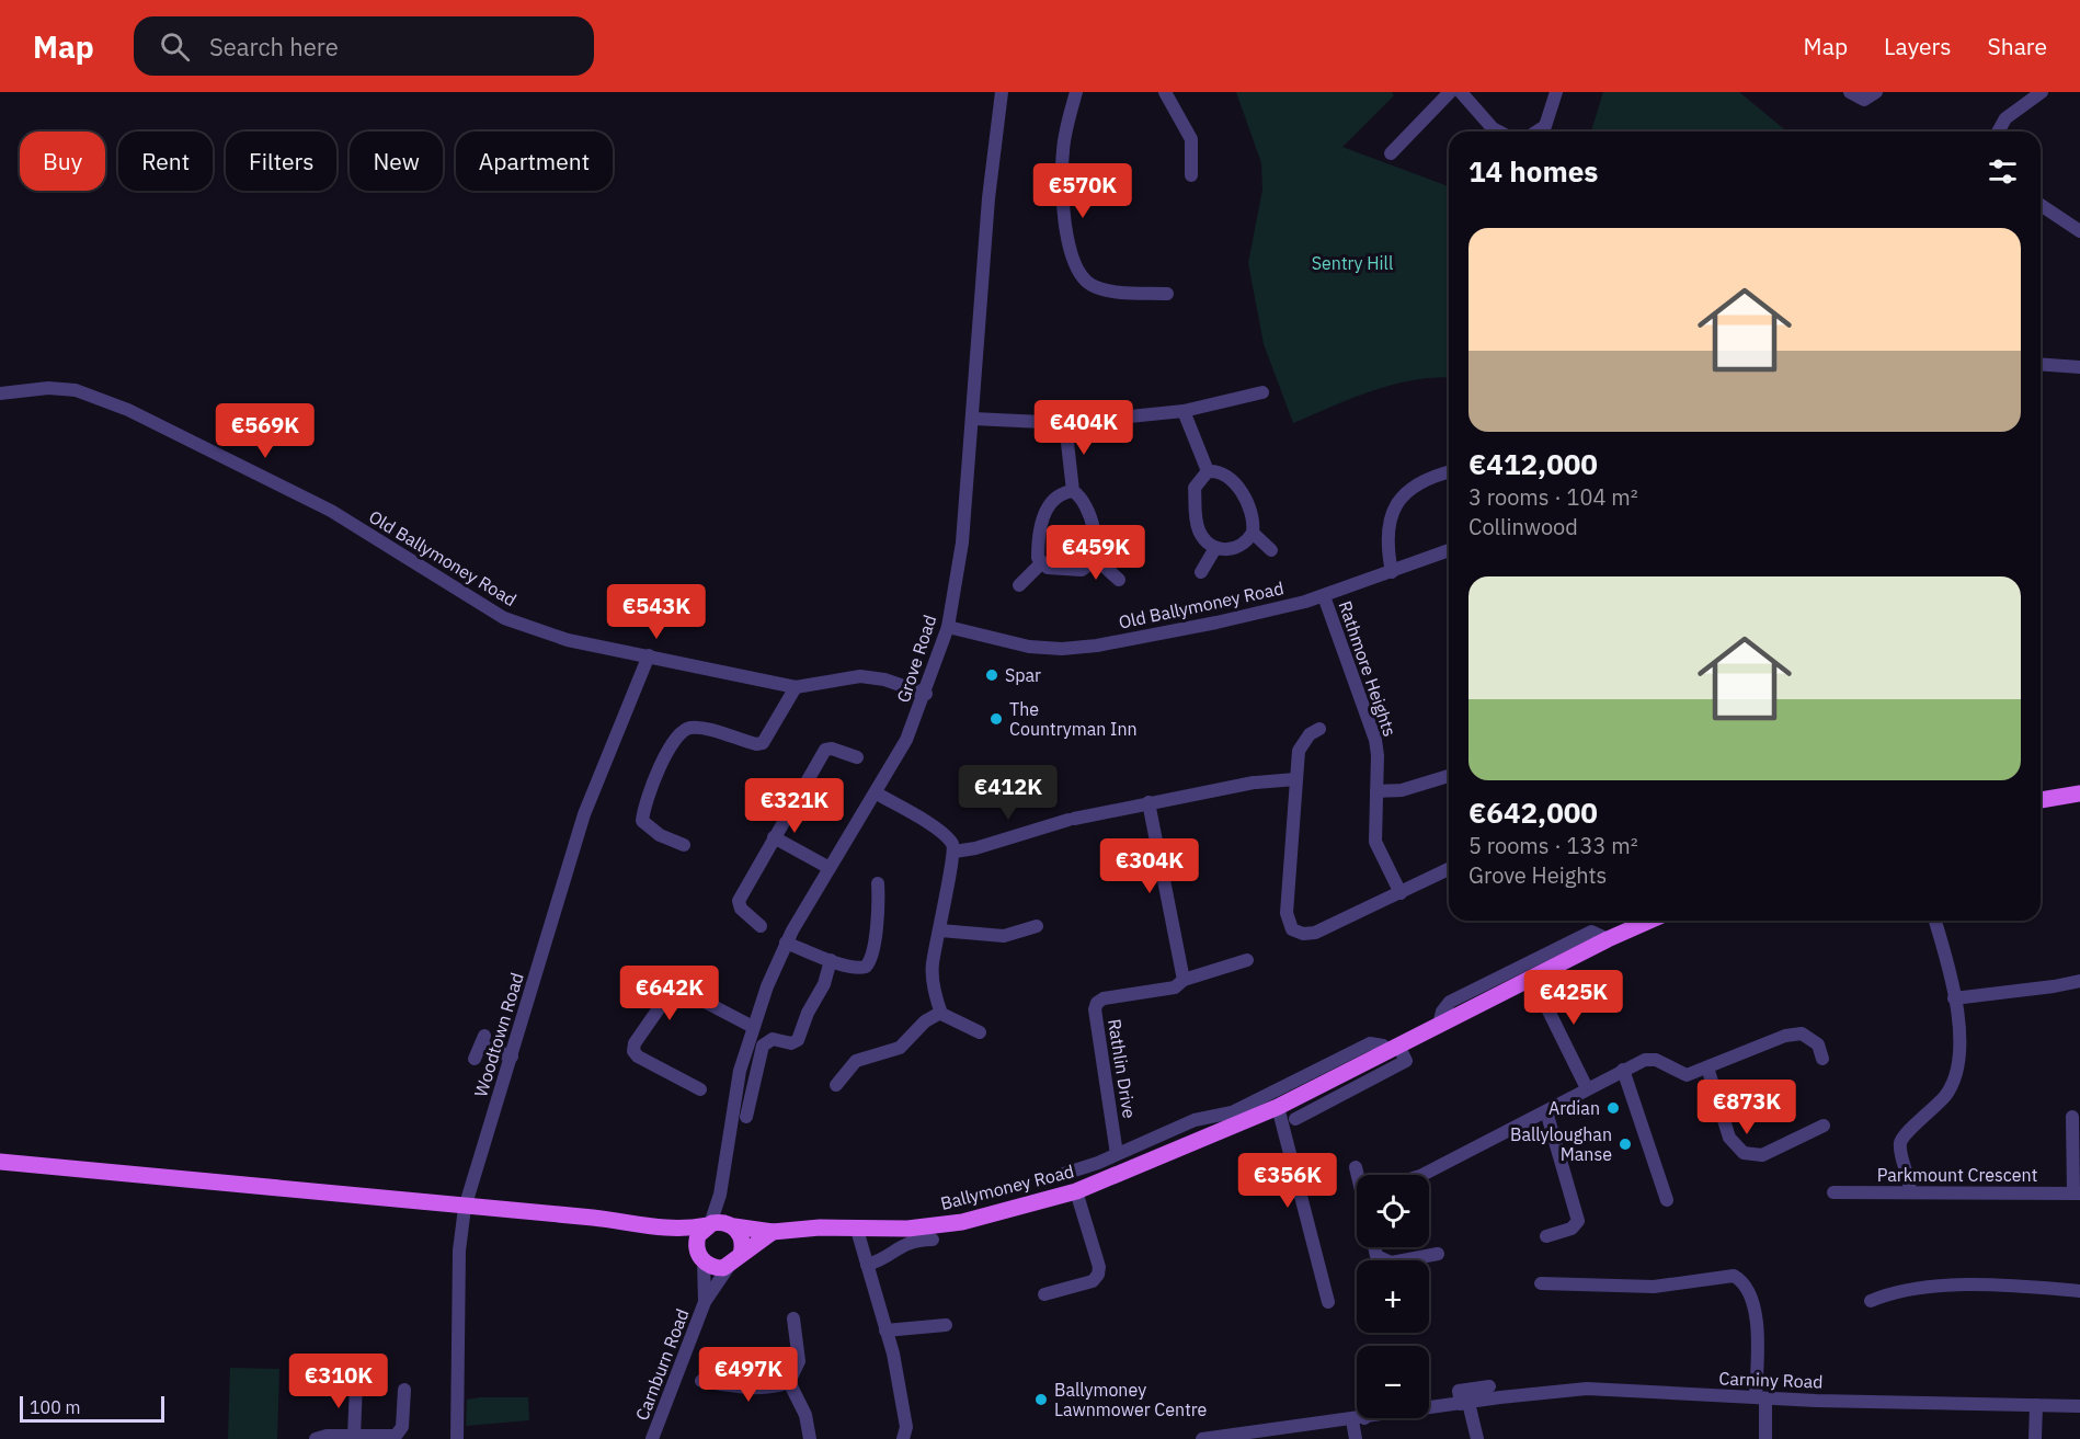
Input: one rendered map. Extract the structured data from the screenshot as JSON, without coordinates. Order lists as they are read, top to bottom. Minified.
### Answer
{"streets":{"main road":["Ballymoney Road"],"street":["Old Ballymoney Road","Grove Road","Rathmore Heights","Woodtown Road","Rathlin Drive","Parkmount Crescent","Carnburn Road","Carniny Road"]},"crossings":[["Old Ballymoney Road","Grove Road"],["Old Ballymoney Road","Rathmore Heights"],["Old Ballymoney Road","Woodtown Road"],["Grove Road","Ballymoney Road"],["Grove Road","Carnburn Road"],["Rathlin Drive","Ballymoney Road"],["Ballymoney Road","Carnburn Road"]],"parks":["Sentry Hill"],"places":["Spar","The Countryman Inn","Ardian","Ballyloughan Manse","Ballymoney Lawnmower Centre"],"scale_bar":"100 m","page":{"header":"Map","search":"Search here","nav":["Map","Layers","Share"],"chip":["Buy","Rent","Filters","New","Apartment"],"heading":"14 homes","price":["€570K","€404K","€569K","€459K","€543K","€412K","€321K","€304K","€642K","€425K","€873K","€356K","€497K","€310K"],"list":[{"name":"€412,000","note":"3 rooms · 104 m² · Collinwood"},{"name":"€642,000","note":"5 rooms · 133 m² · Grove Heights"}],"map_buttons":["+","−"],"scale":"100 m"}}
